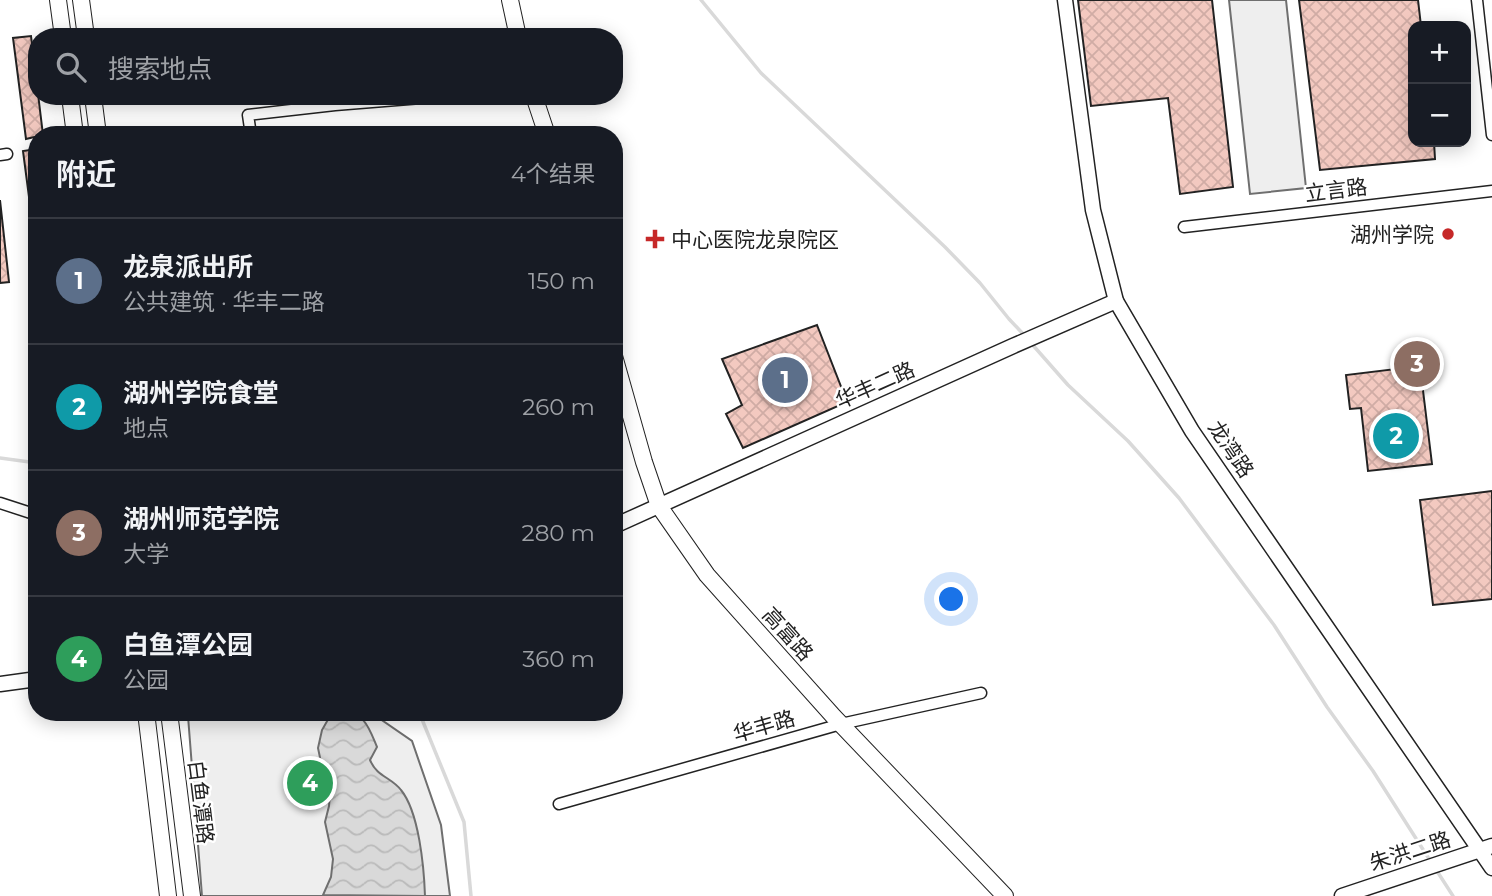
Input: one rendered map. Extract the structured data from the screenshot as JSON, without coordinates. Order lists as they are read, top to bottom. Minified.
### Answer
{"streets":{"main road":["高富路","白鱼潭路"],"street":["立言路","华丰二路","龙湾路","华丰路","朱洪二路"]},"crossings":[["华丰二路","龙湾路"],["华丰二路","高富路"],["龙湾路","朱洪二路"],["高富路","华丰路"]],"places":{"other":["湖州学院"],"health":["中心医院龙泉院区"]},"page":{"map_buttons":["+","−"],"search":"搜索地点","heading":["附近","4个结果"],"list":[{"mark":"1","name":"龙泉派出所","note":"公共建筑 · 华丰二路","value":"150 m"},{"mark":"2","name":"湖州学院食堂","note":"地点","value":"260 m"},{"mark":"3","name":"湖州师范学院","note":"大学","value":"280 m"},{"mark":"4","name":"白鱼潭公园","note":"公园","value":"360 m"}],"pins":["3","1","2","4"]}}
